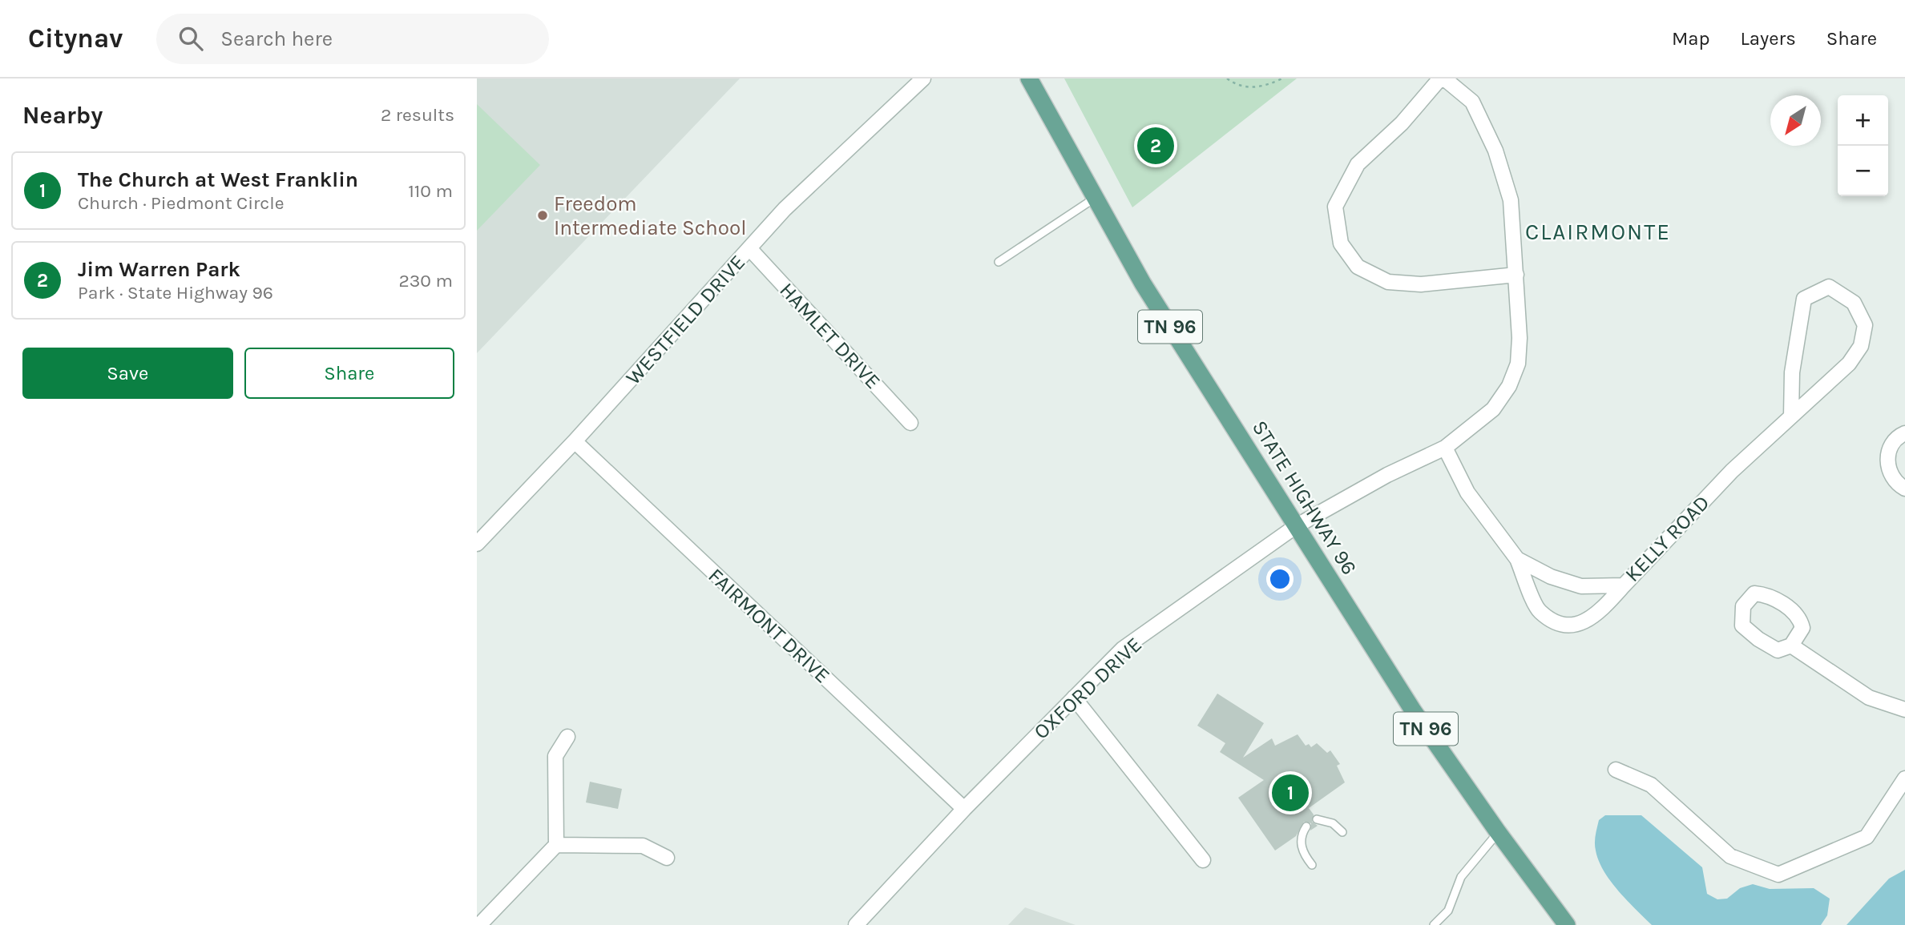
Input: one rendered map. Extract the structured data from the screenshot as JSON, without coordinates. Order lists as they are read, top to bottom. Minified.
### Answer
{"streets":{"main road":["TN 96","STATE HIGHWAY 96"],"street":["WESTFIELD DRIVE","HAMLET DRIVE","KELLY ROAD","FAIRMONT DRIVE","OXFORD DRIVE"]},"crossings":[["WESTFIELD DRIVE","HAMLET DRIVE"],["WESTFIELD DRIVE","FAIRMONT DRIVE"],["STATE HIGHWAY 96","OXFORD DRIVE"],["KELLY ROAD","OXFORD DRIVE"],["FAIRMONT DRIVE","OXFORD DRIVE"]],"districts":["CLAIRMONTE"],"places":["Freedom Intermediate School"],"north":"bottom left","page":{"header":"Citynav","search":"Search here","nav":["Map","Layers","Share"],"heading":["Nearby","2 results"],"map_buttons":["+","−"],"pins":["2","1"],"list":[{"mark":"1","name":"The Church at West Franklin","note":"Church · Piedmont Circle","value":"110 m"},{"mark":"2","name":"Jim Warren Park","note":"Park · State Highway 96","value":"230 m"}],"buttons":["Save","Share"]}}
